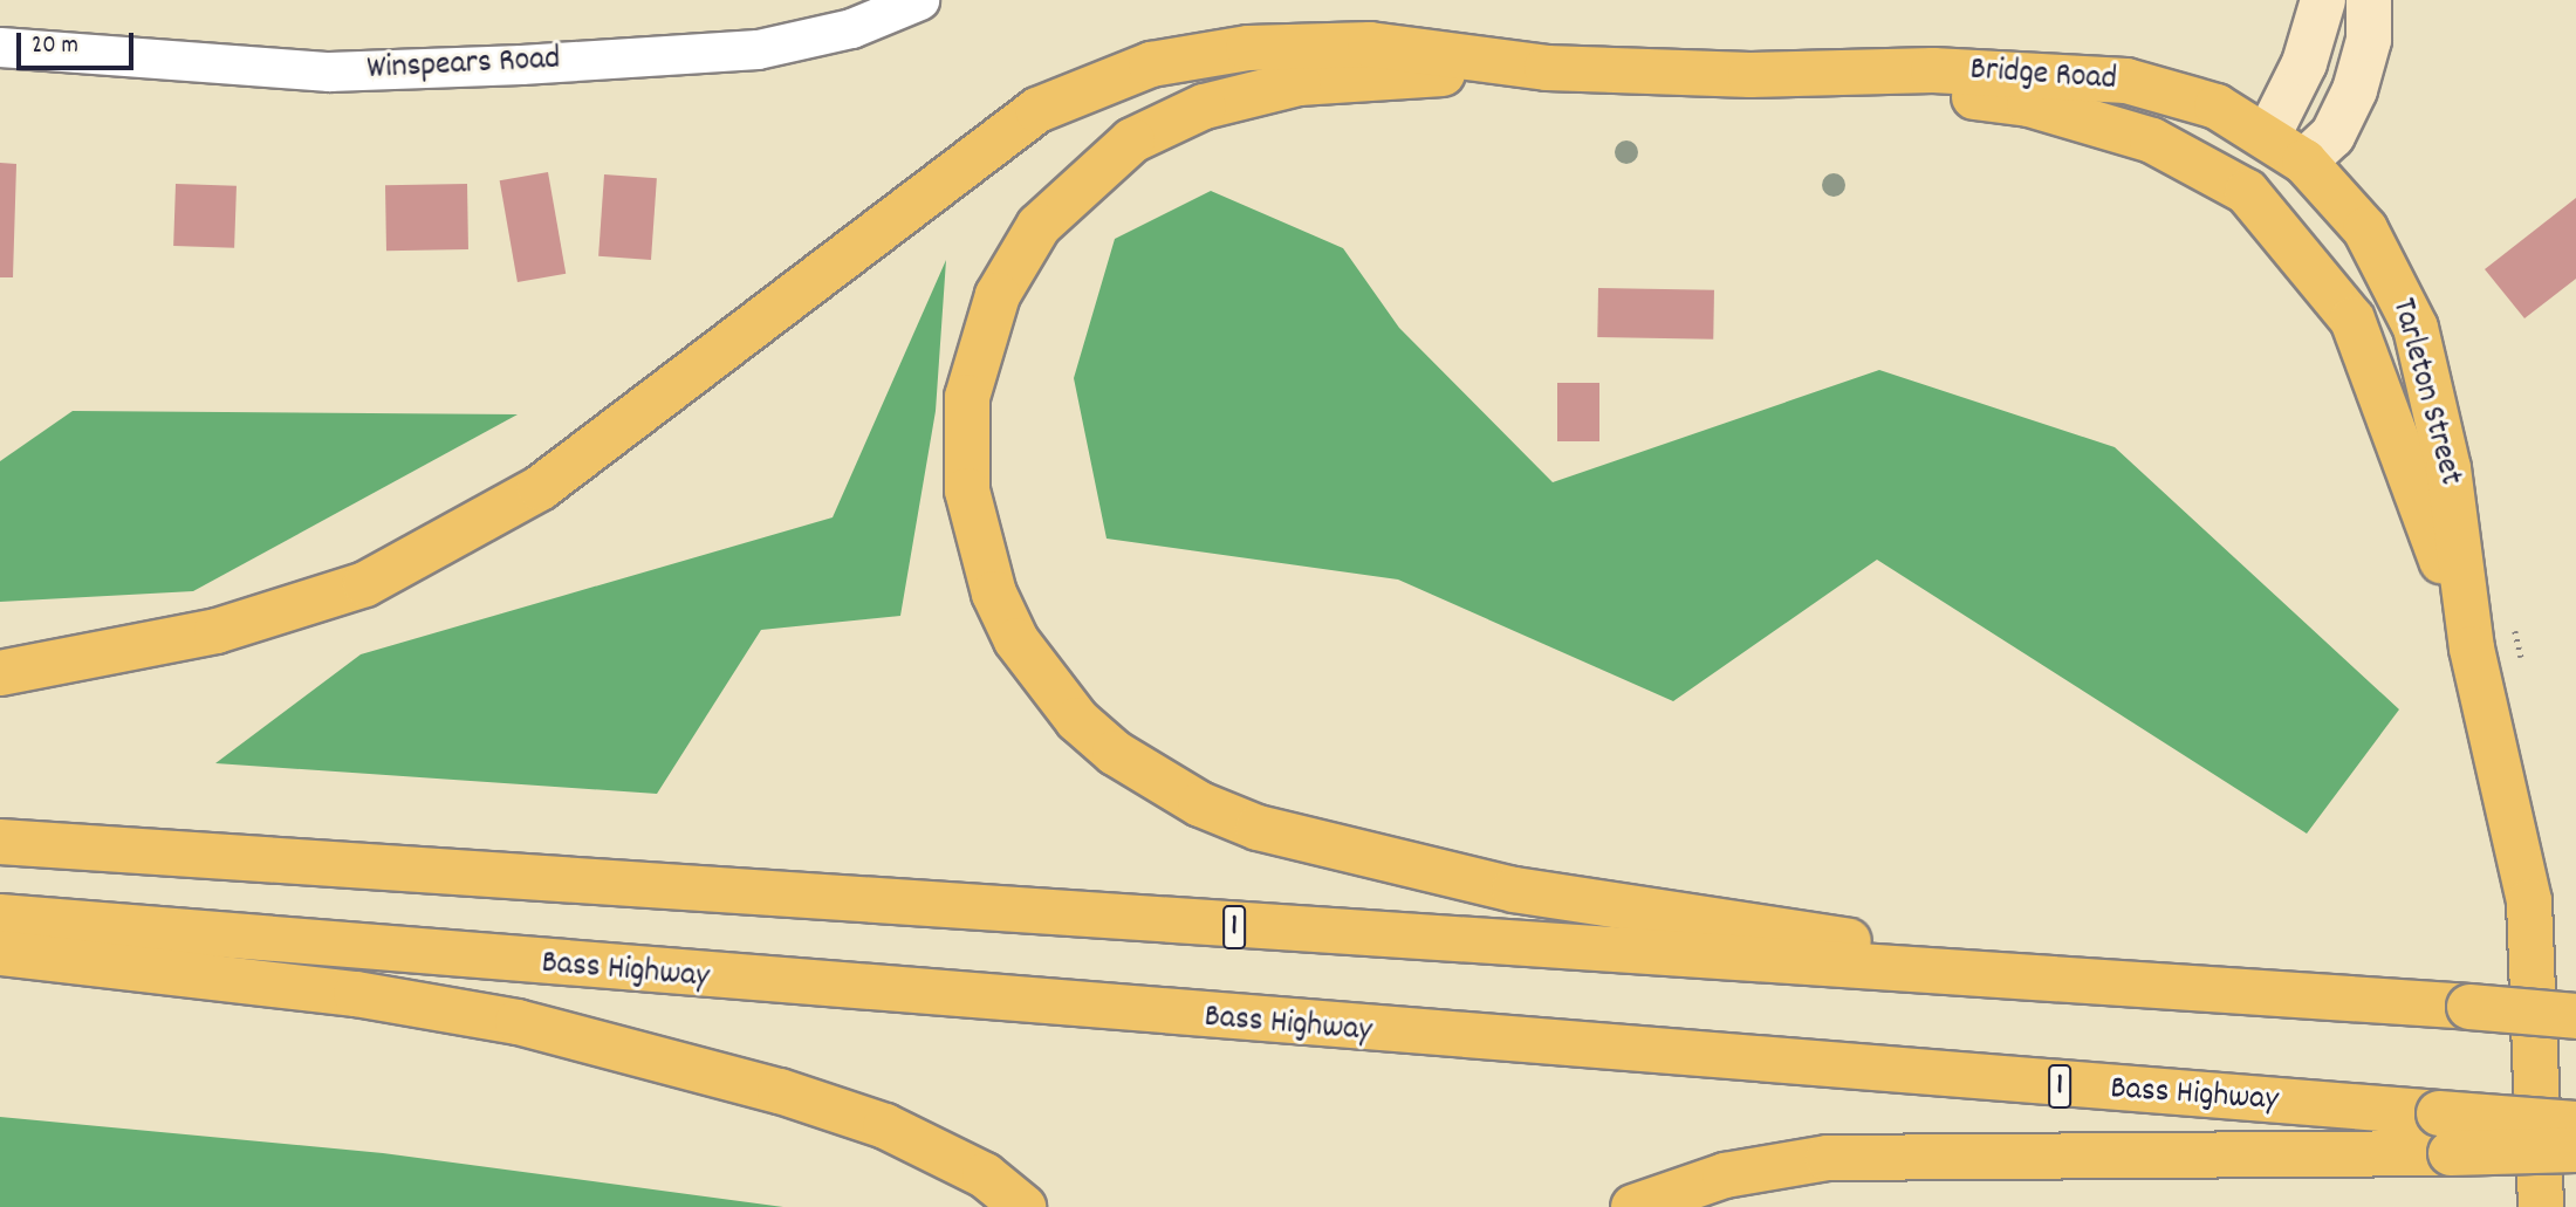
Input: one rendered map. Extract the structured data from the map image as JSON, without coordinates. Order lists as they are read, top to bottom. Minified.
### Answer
{"streets":{"highway":["Bridge Road","Tarleton Street","1","Bass Highway"],"street":["Winspears Road"]},"crossings":[["Bridge Road","Tarleton Street"]],"scale_bar":"20 m"}
